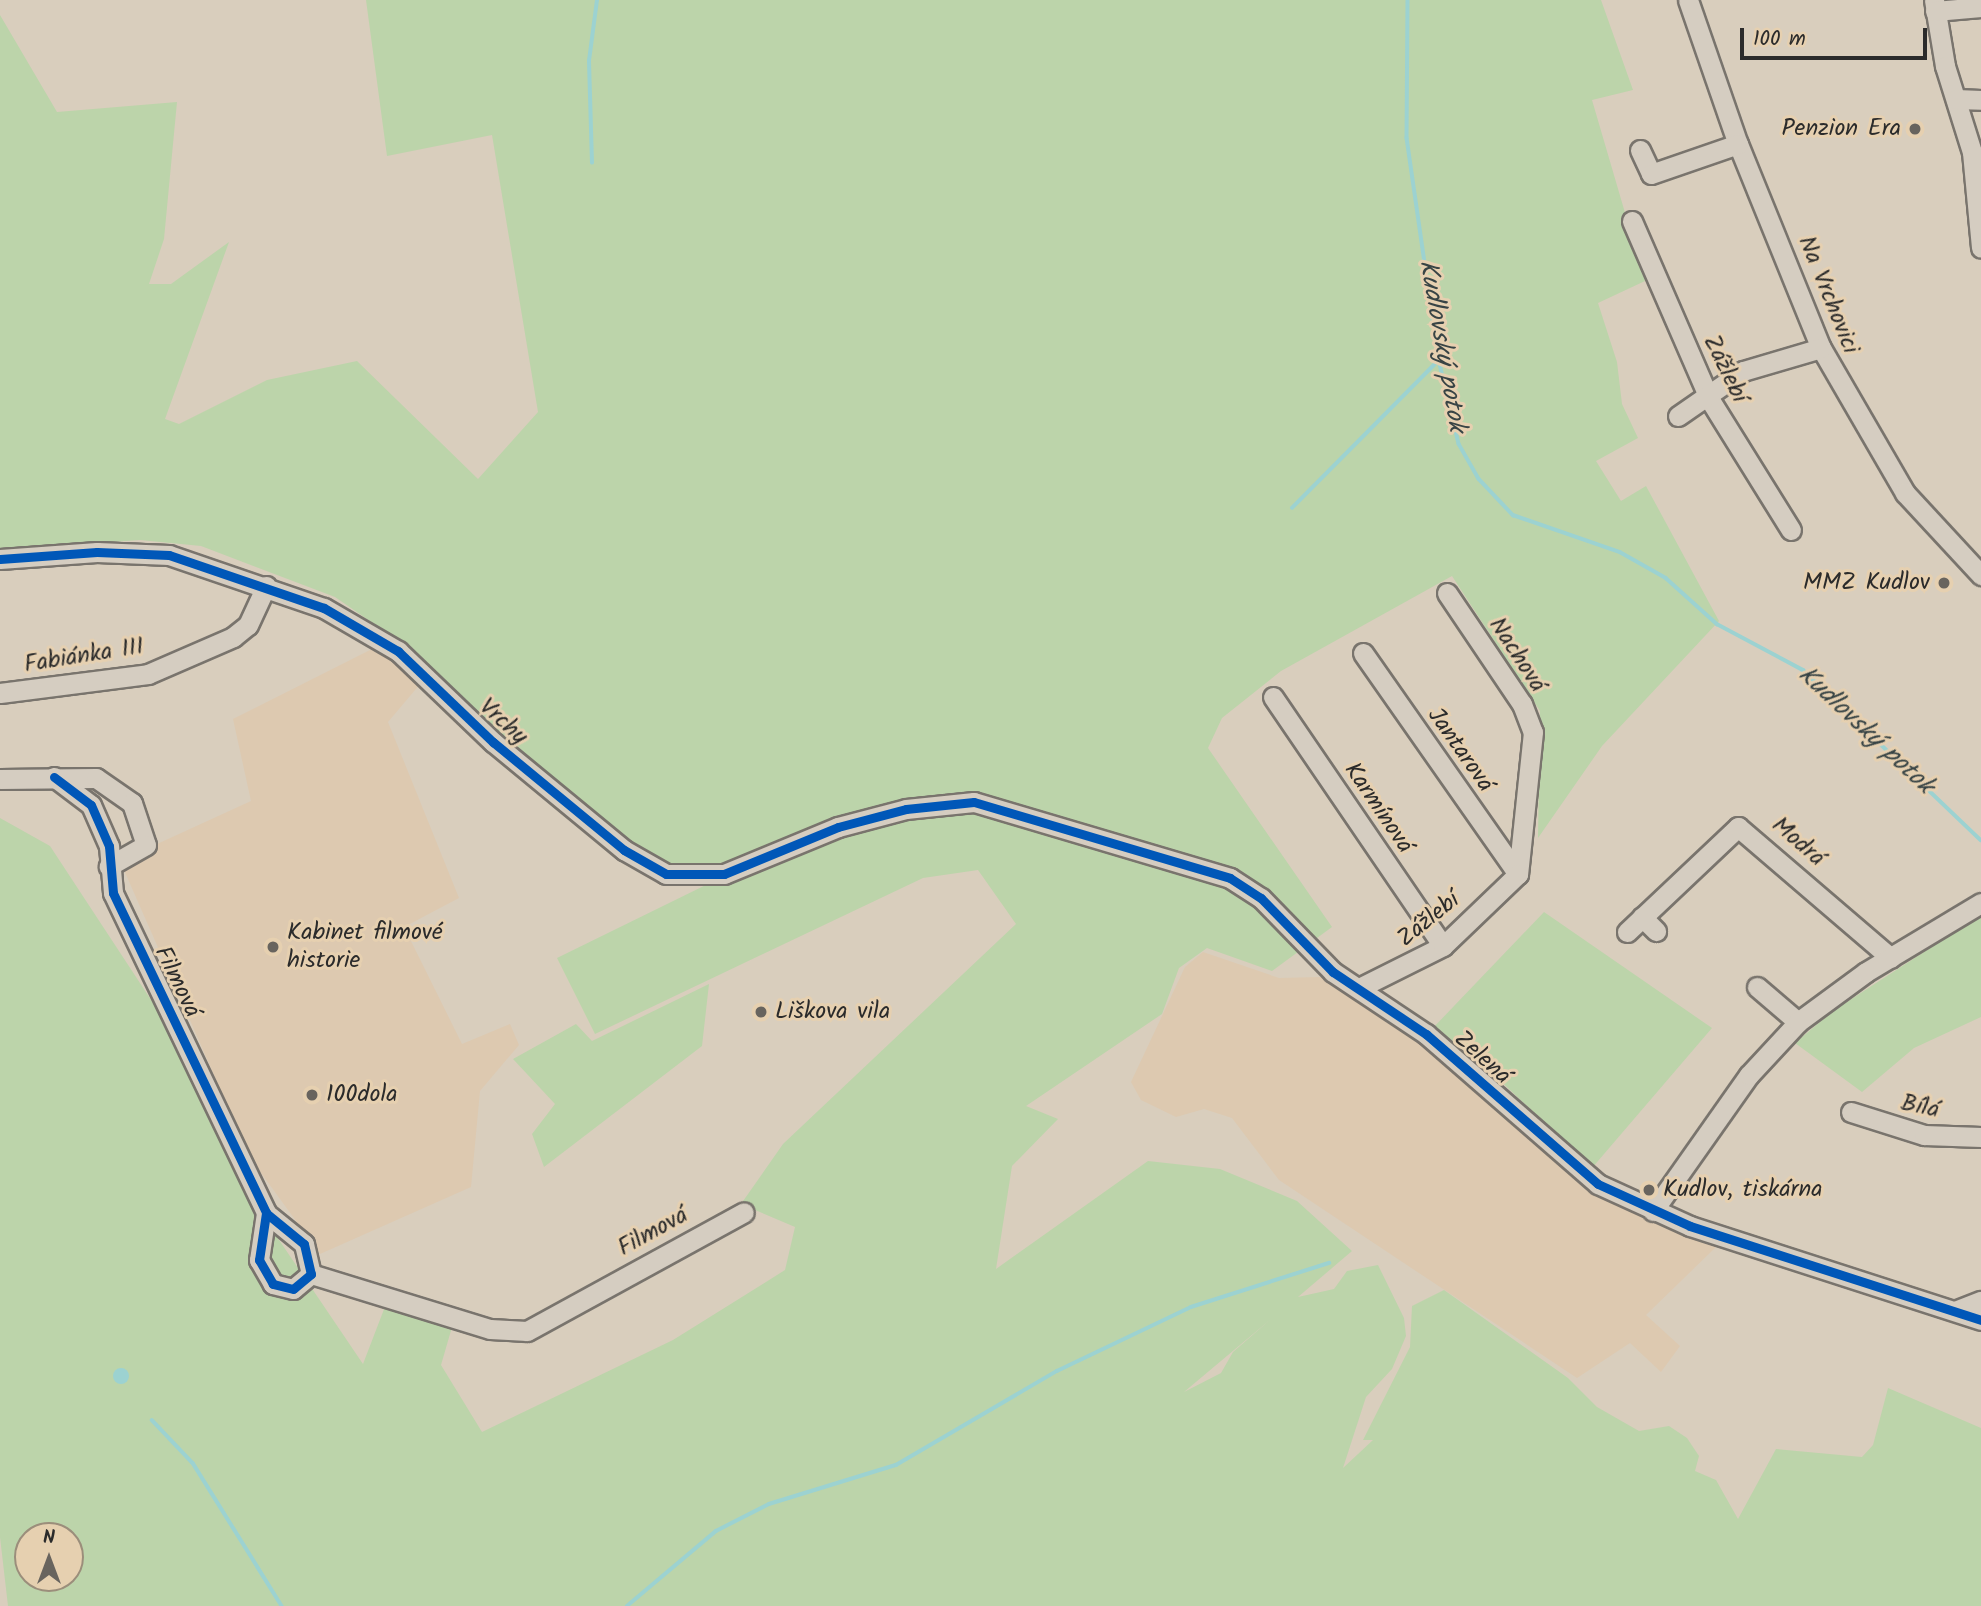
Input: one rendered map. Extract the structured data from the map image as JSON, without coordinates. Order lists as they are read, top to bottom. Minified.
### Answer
{"streets":{"street":["Na Vrchovici","Zážlebí","Nachová","Fabiánka III","Vrchy","Jantarová","Karmínová","Modrá","Filmová","Zelená","Bílá"]},"crossings":[["Zážlebí","Nachová"],["Zážlebí","Jantarová"],["Zážlebí","Karmínová"],["Zážlebí","Zelená"],["Nachová","Jantarová"],["Fabiánka III","Vrchy"],["Vrchy","Zelená"]],"water":["Kudlovský potok"],"places":["Penzion Era","MMZ Kudlov","Kabinet filmové historie","Liškova vila","100dola","Kudlov, tiskárna"],"scale_bar":"100 m","north":"top"}
